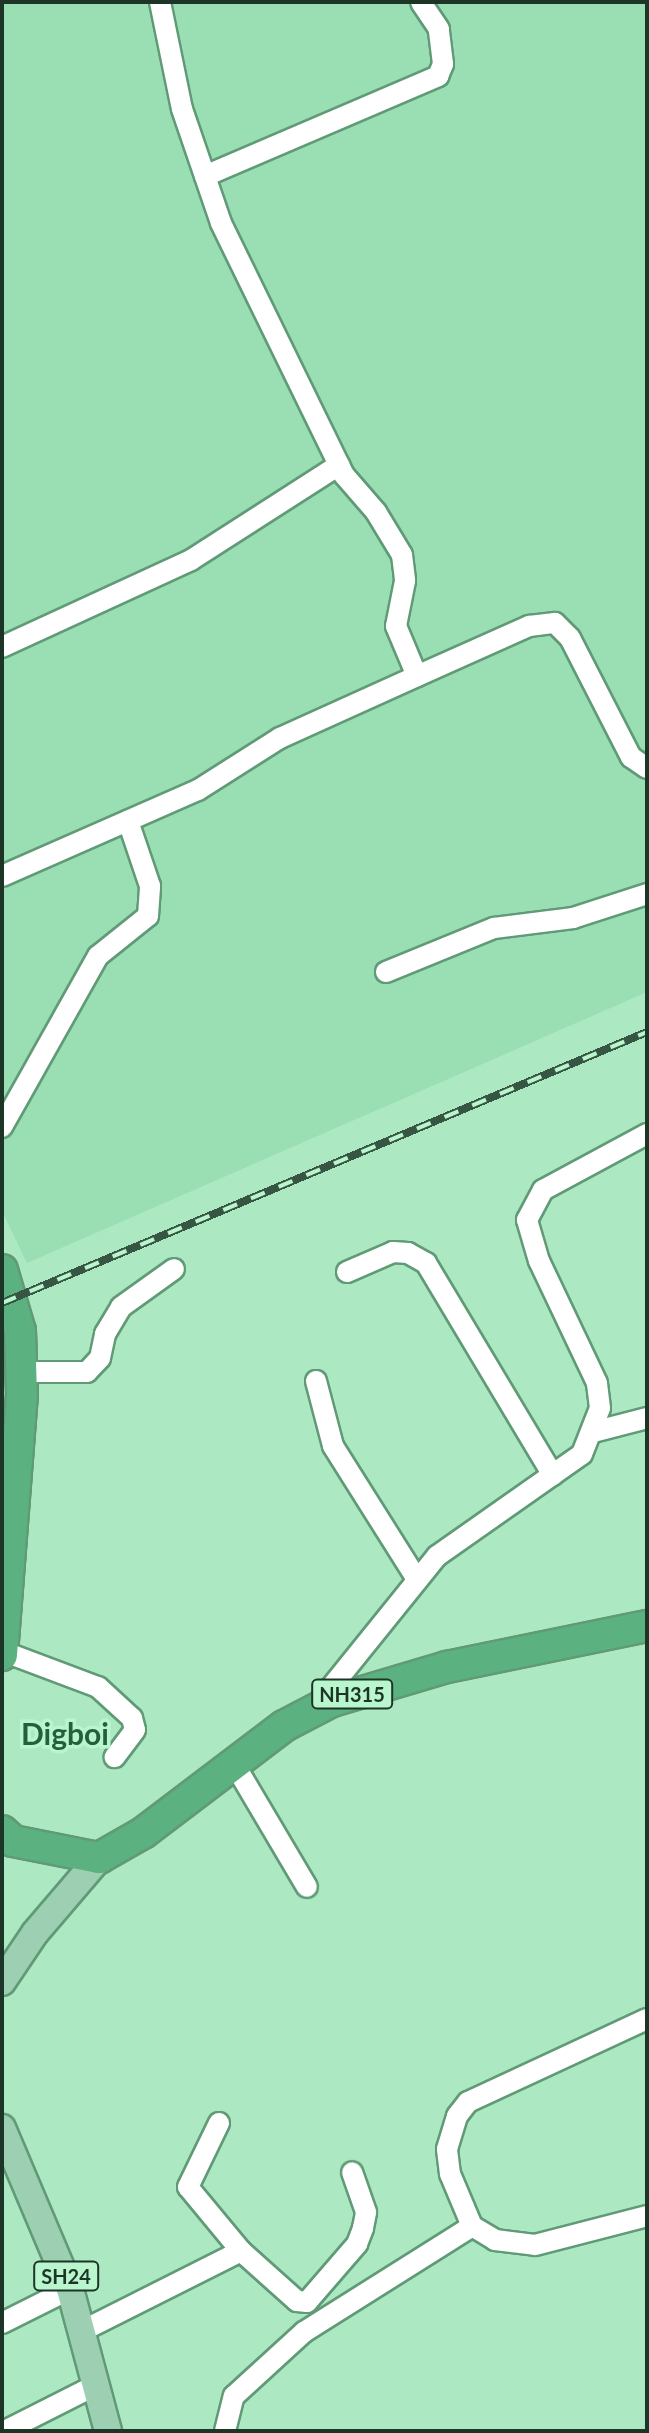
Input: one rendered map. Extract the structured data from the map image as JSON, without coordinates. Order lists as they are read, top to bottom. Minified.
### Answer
{"streets":{"highway":["NH315"],"main road":["SH24"]},"districts":["Digboi"]}
